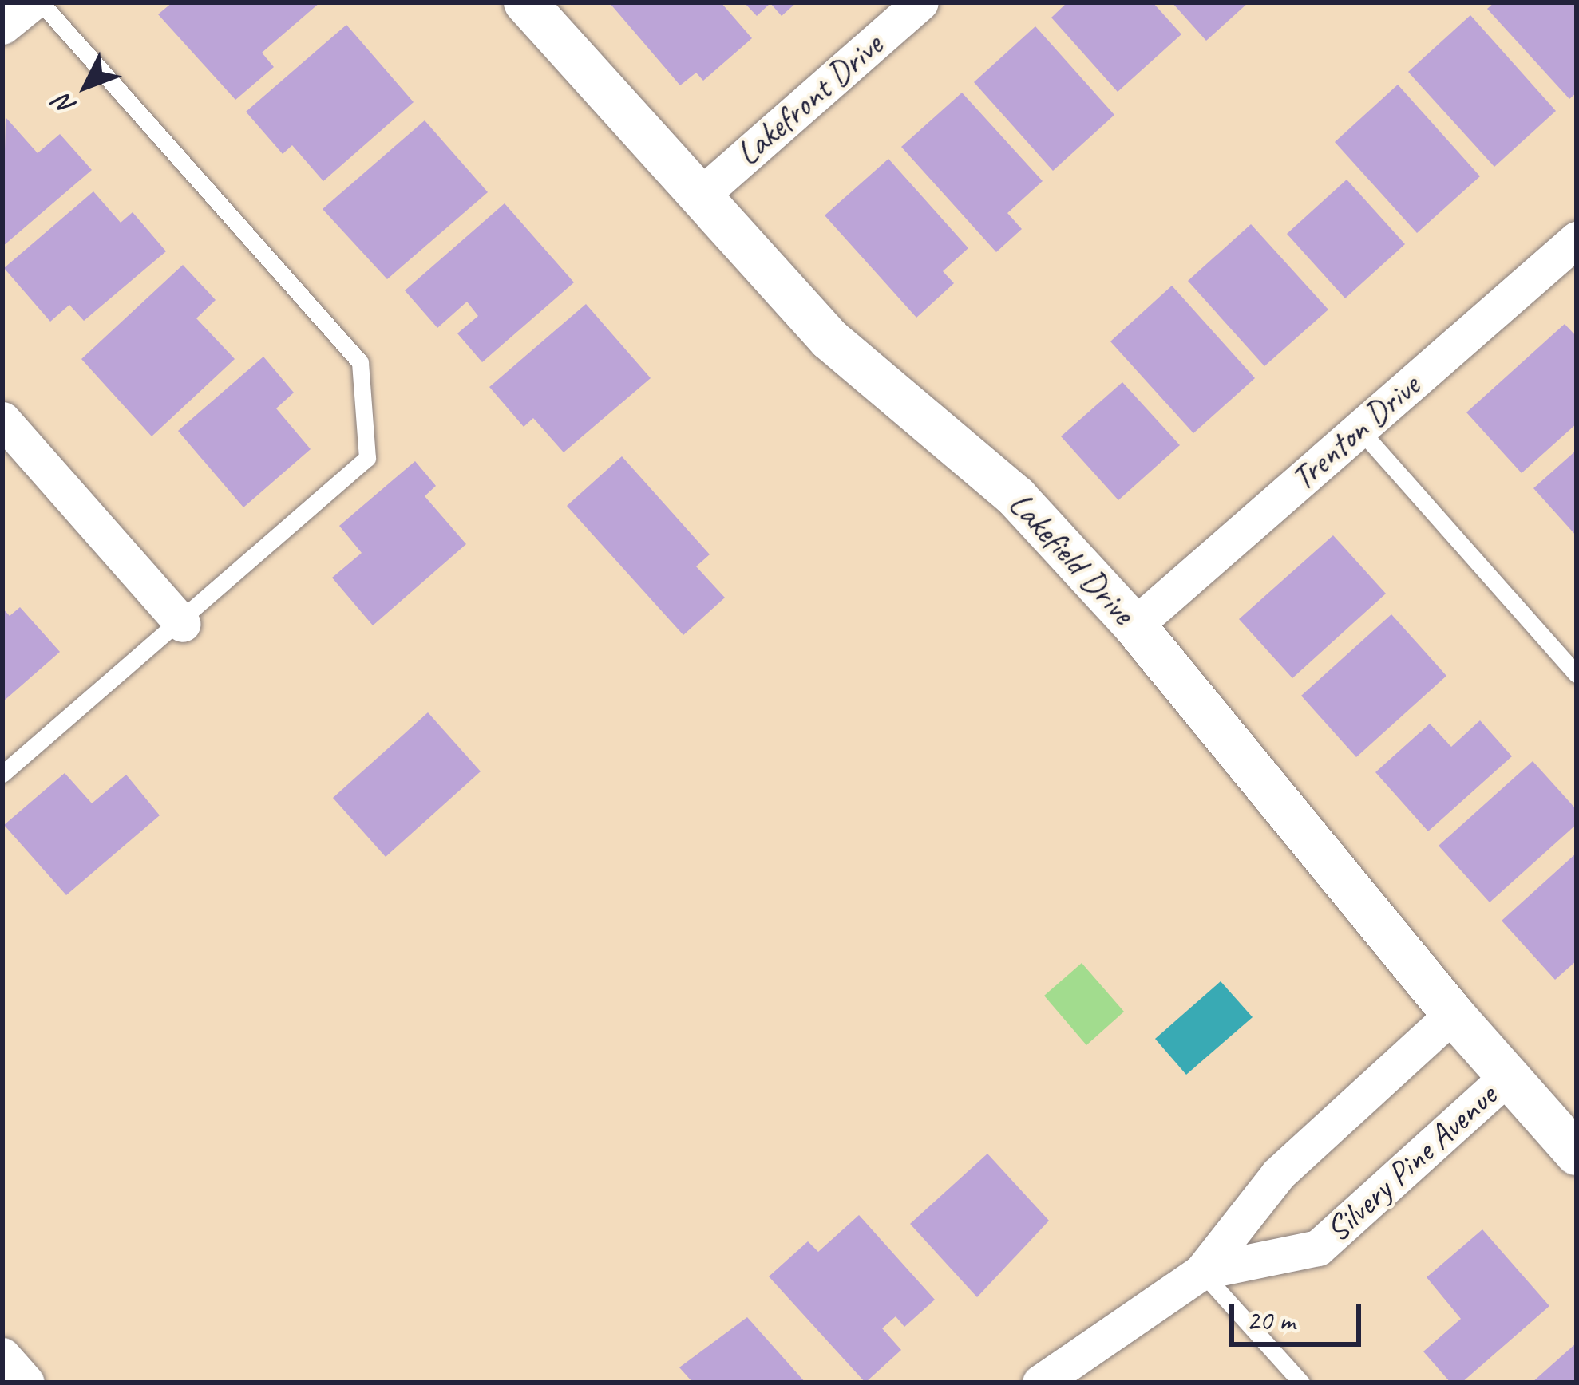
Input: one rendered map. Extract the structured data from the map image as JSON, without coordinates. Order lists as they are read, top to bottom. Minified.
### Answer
{"streets":{"street":["Lakefront Drive","Trenton Drive","Lakefield Drive","Silvery Pine Avenue"]},"crossings":[["Lakefront Drive","Lakefield Drive"],["Trenton Drive","Lakefield Drive"],["Lakefield Drive","Silvery Pine Avenue"]],"scale_bar":"20 m","north":"bottom left"}
